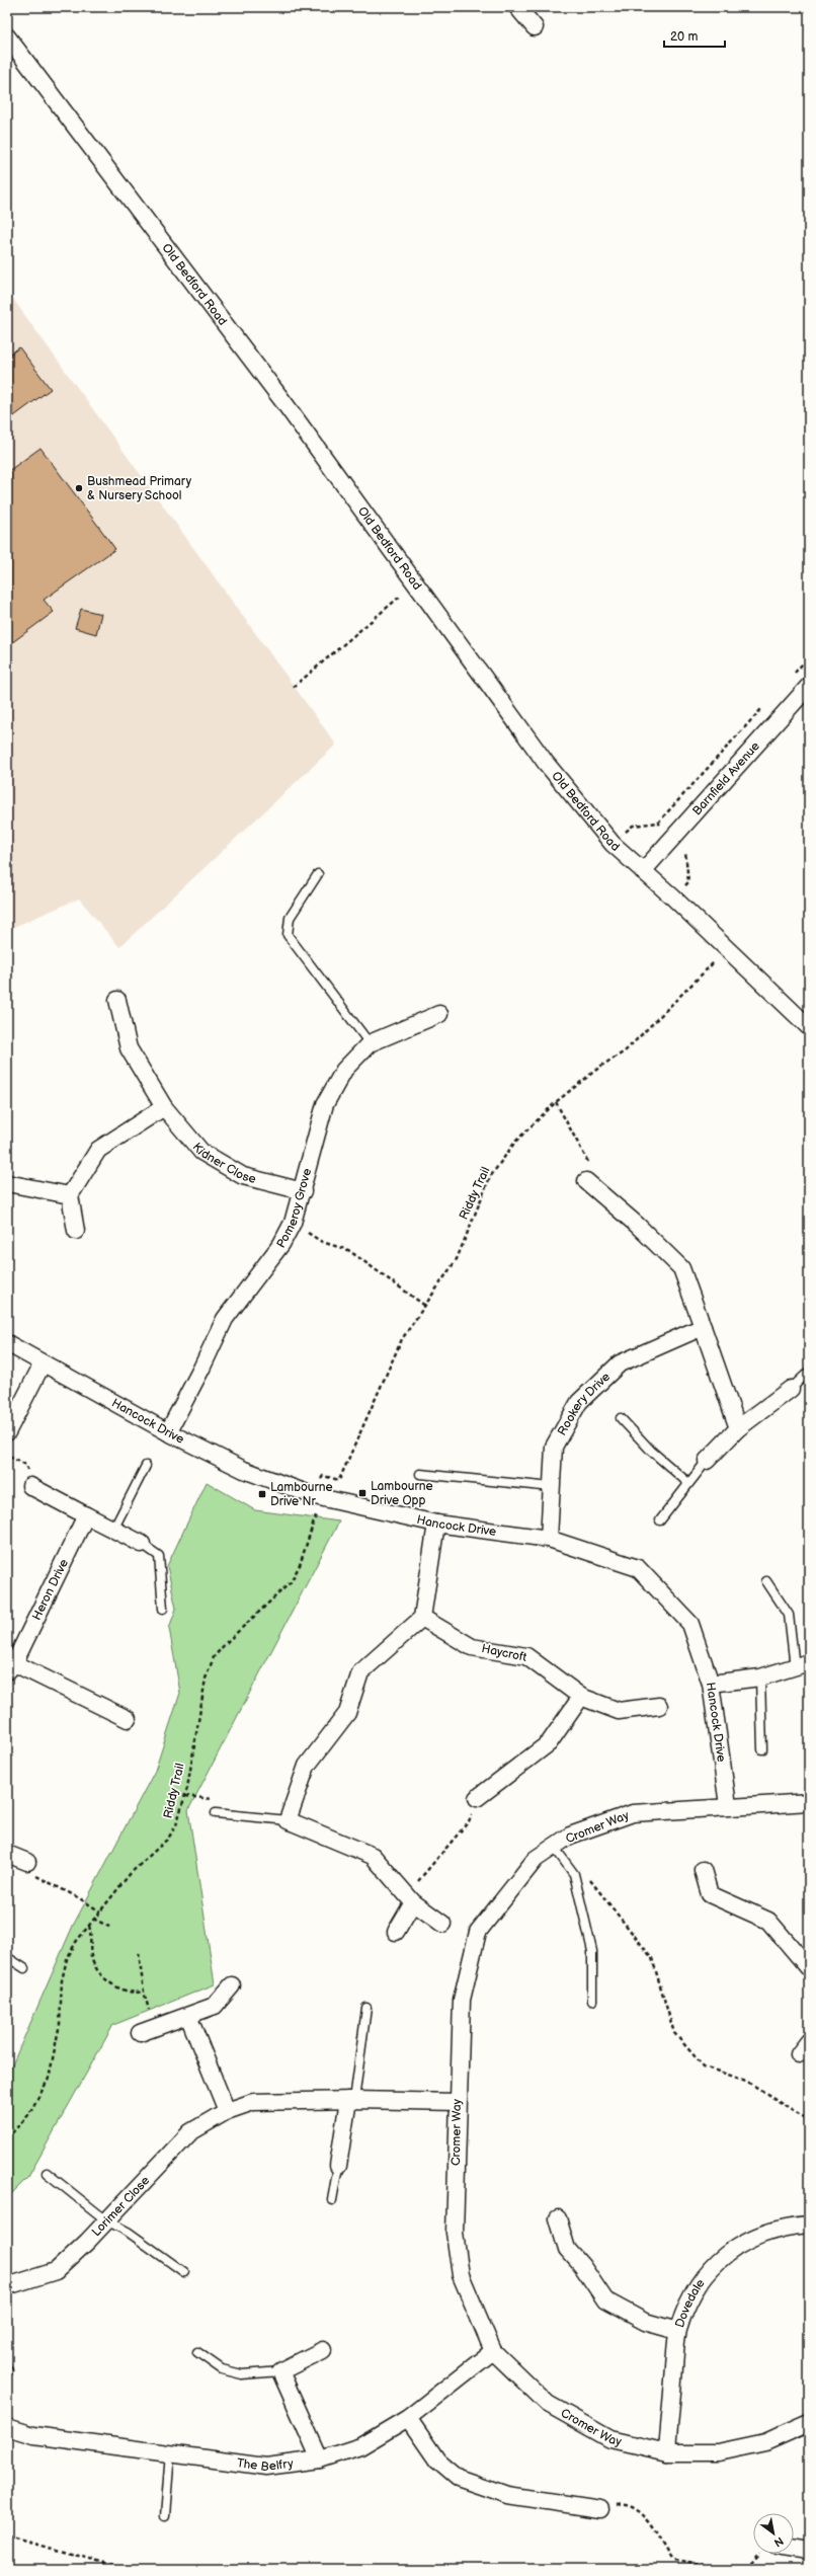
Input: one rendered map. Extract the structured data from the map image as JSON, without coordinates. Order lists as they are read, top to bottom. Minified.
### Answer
{"streets":{"street":["Old Bedford Road","Barnfield Avenue","Kidner Close","Pomeroy Grove","Rookery Drive","Hancock Drive","Heron Drive","Haycroft","Cromer Way","Lorimer Close","Dovedale","The Belfry"],"path":["Riddy Trail"]},"crossings":[["Old Bedford Road","Barnfield Avenue"],["Kidner Close","Pomeroy Grove"],["Pomeroy Grove","Hancock Drive"],["Rookery Drive","Hancock Drive"],["Hancock Drive","Cromer Way"],["Cromer Way","Lorimer Close"],["Cromer Way","Dovedale"],["Cromer Way","The Belfry"]],"places":{"other":["Bushmead Primary & Nursery School"],"transit":["Lambourne Drive Opp","Lambourne Drive Nr"]},"scale_bar":"20 m","north":"bottom right"}
